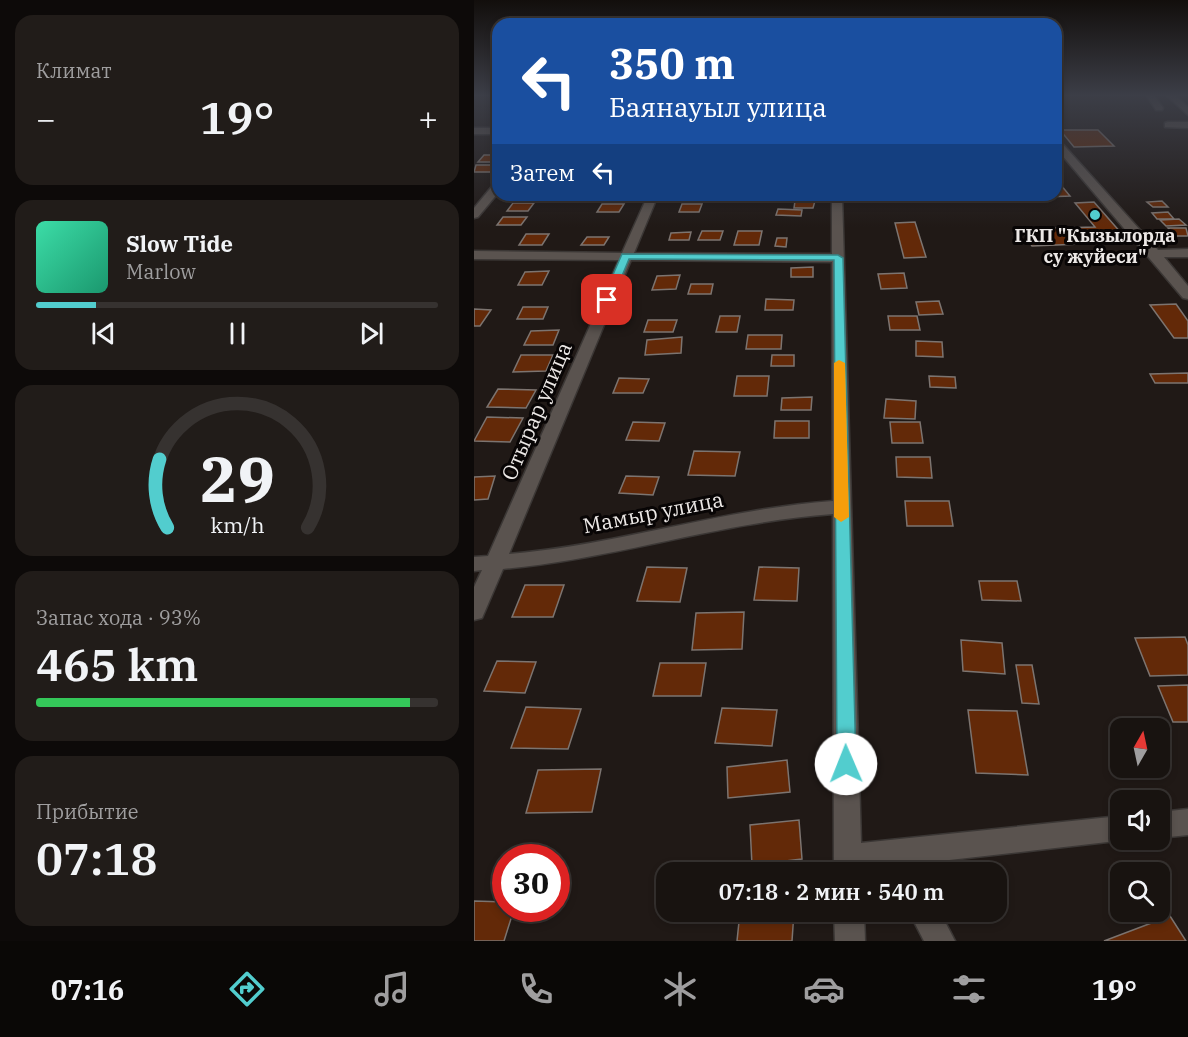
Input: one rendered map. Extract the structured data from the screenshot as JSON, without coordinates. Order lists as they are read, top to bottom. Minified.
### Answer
{"streets":{"street":["Отырар улица","Мамыр улица"]},"crossings":[["Отырар улица","Мамыр улица"]],"places":["ГКП \"Кызылорда су жуйеси\""],"north":"top","page":{"tile":["Климат",["Запас хода · 93%","465 km"],["Прибытие","07:18"]],"turn":["350 m","Баянауыл улица"],"heat":["−","19°","+"],"then":"Затем","song":["Slow Tide","Marlow"],"limit":"30","trip":"07:18 · 2 мин · 540 m","tabs":["07:16","19°"],"gauge":["29","km/h"]}}
